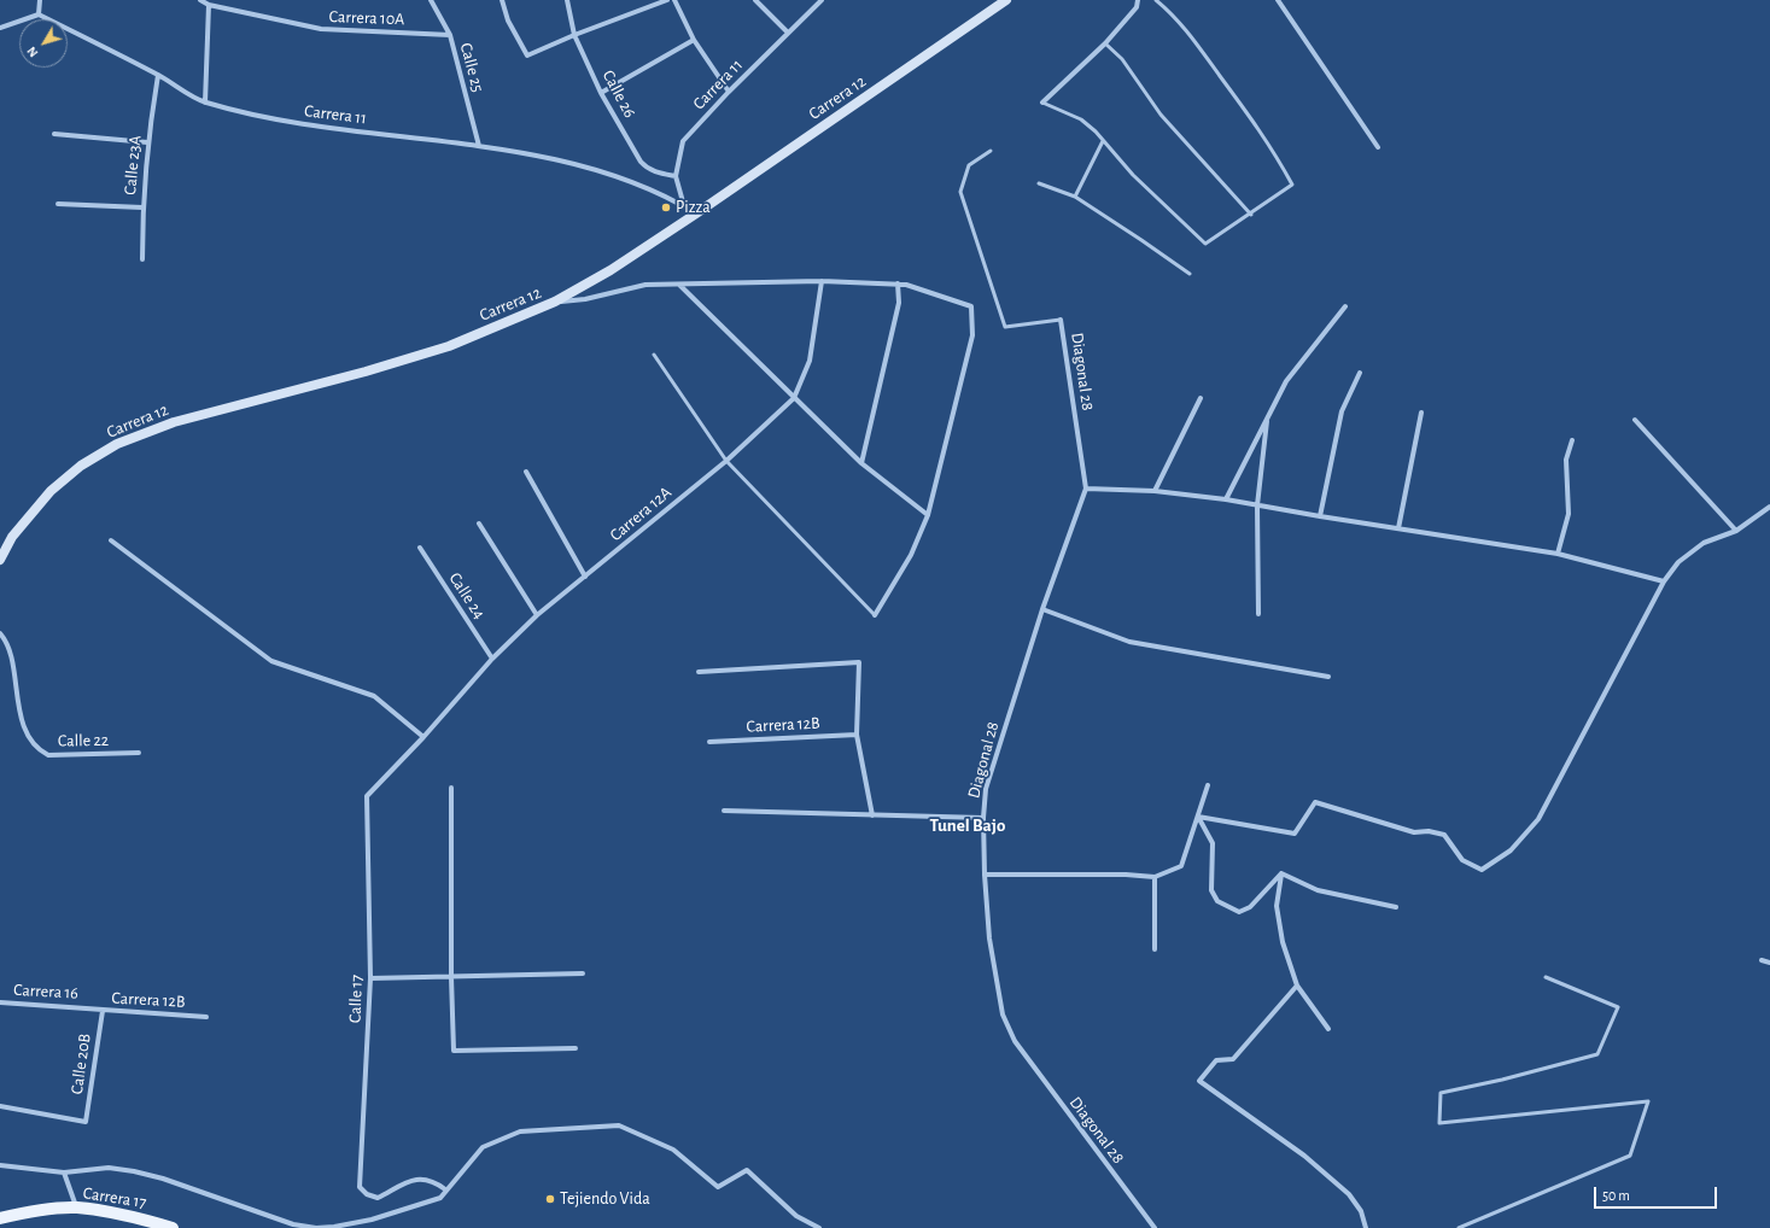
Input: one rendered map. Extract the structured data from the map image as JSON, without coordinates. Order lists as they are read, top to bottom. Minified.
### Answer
{"streets":{"main road":["Carrera 17"],"street":["Carrera 10A","Calle 25","Carrera 11","Calle 26","Carrera 12","Calle 23A","Diagonal 28","Carrera 12A","Calle 24","Carrera 12B","Calle 22","Carrera 16","Calle 17","Calle 20B"]},"crossings":[["Carrera 10A","Calle 25"],["Calle 25","Carrera 11"],["Carrera 11","Calle 26"],["Carrera 11","Carrera 12"],["Carrera 11","Calle 23A"],["Carrera 12A","Calle 24"],["Carrera 12A","Calle 17"],["Carrera 12B","Carrera 16"],["Carrera 12B","Calle 20B"]],"districts":["Tunel Bajo"],"places":["Pizza","Tejiendo Vida"],"scale_bar":"50 m","north":"bottom left"}
